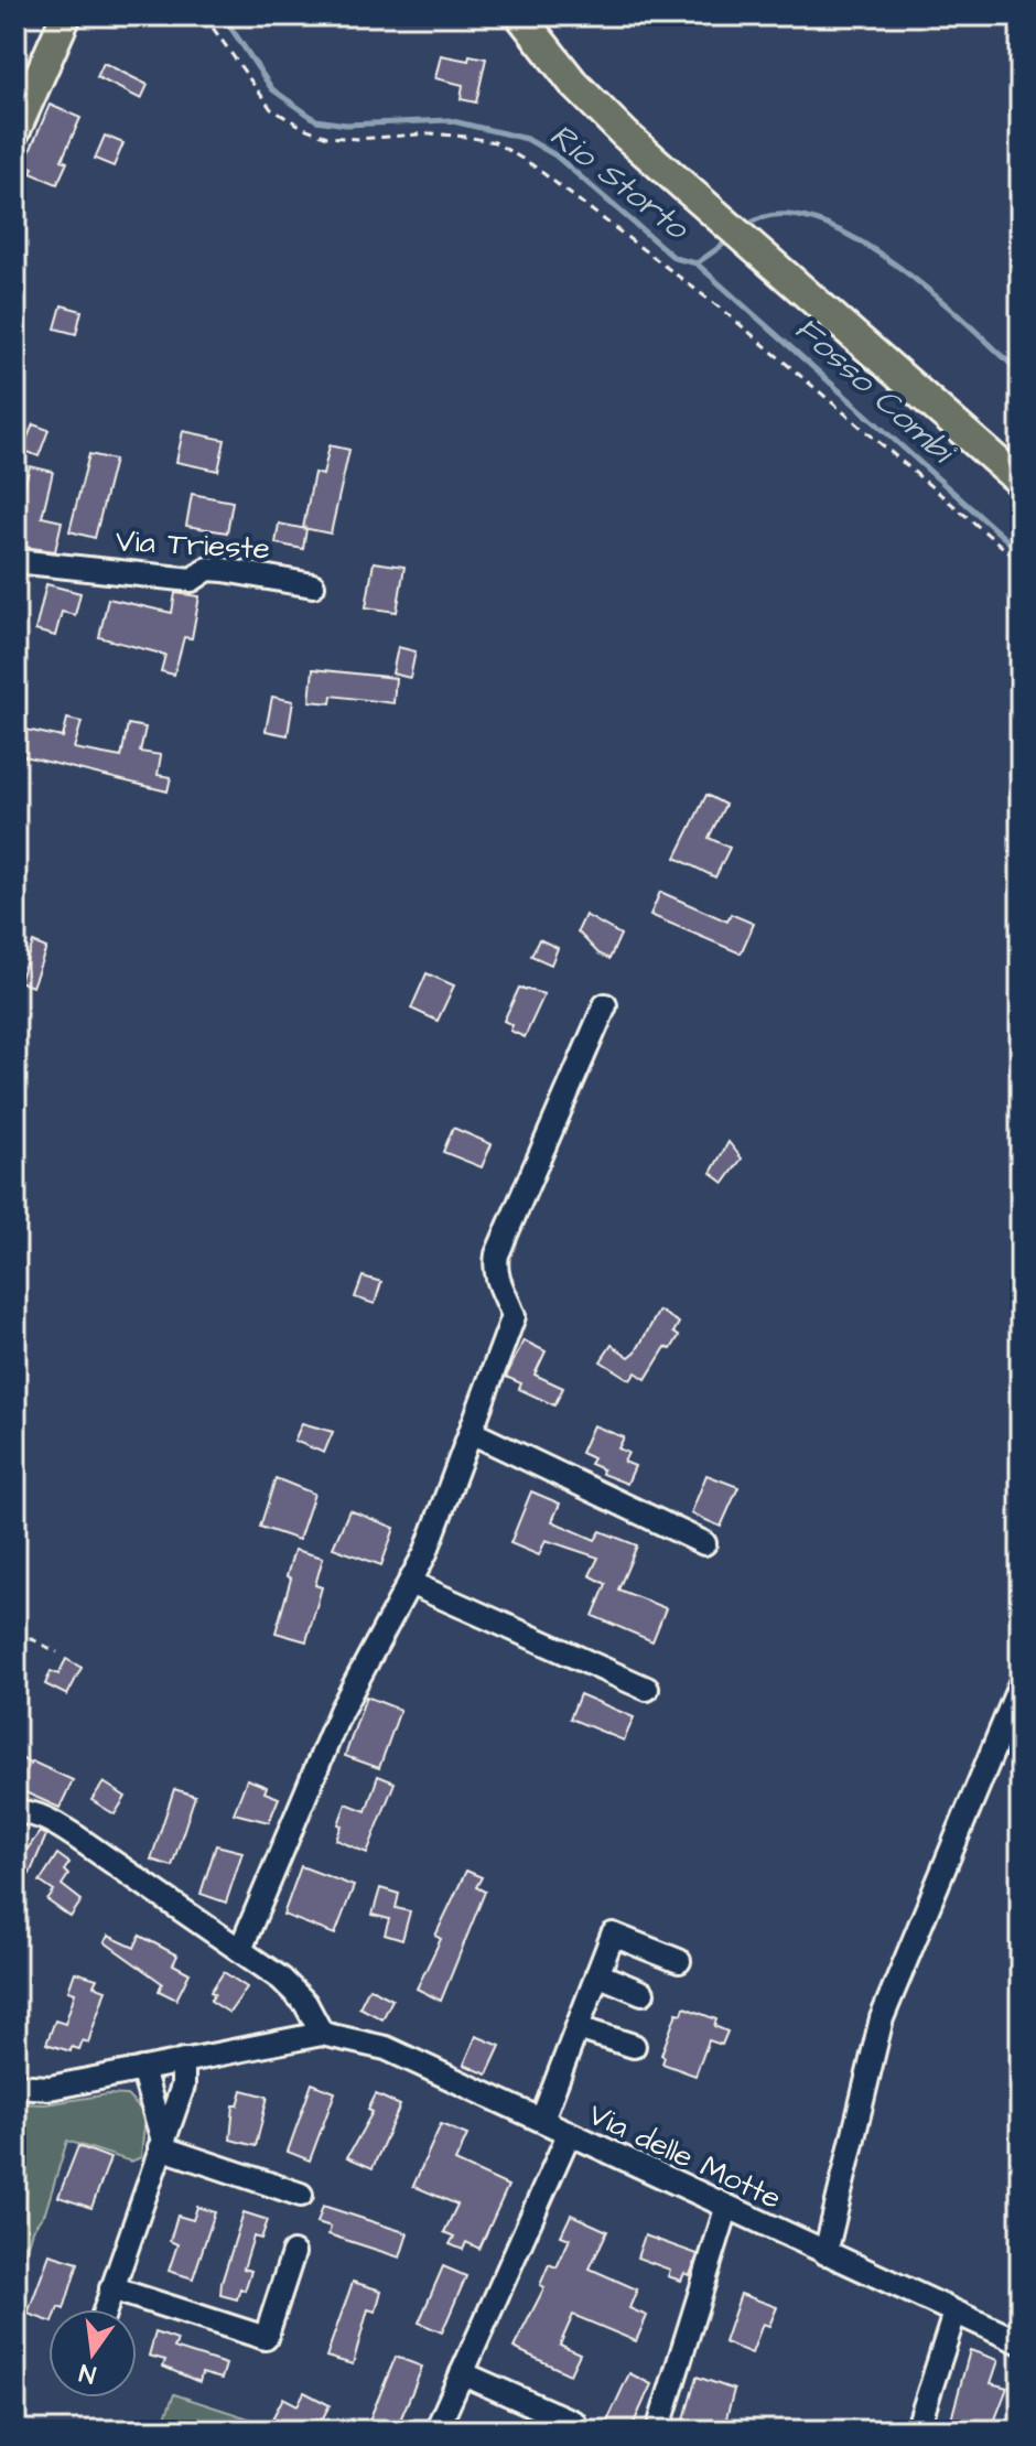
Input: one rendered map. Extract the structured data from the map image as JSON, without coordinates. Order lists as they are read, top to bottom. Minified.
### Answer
{"streets":{"street":["Via Trieste","Via delle Motte"]},"water":["Rio Storto","Fosso Combi"],"north":"bottom"}
